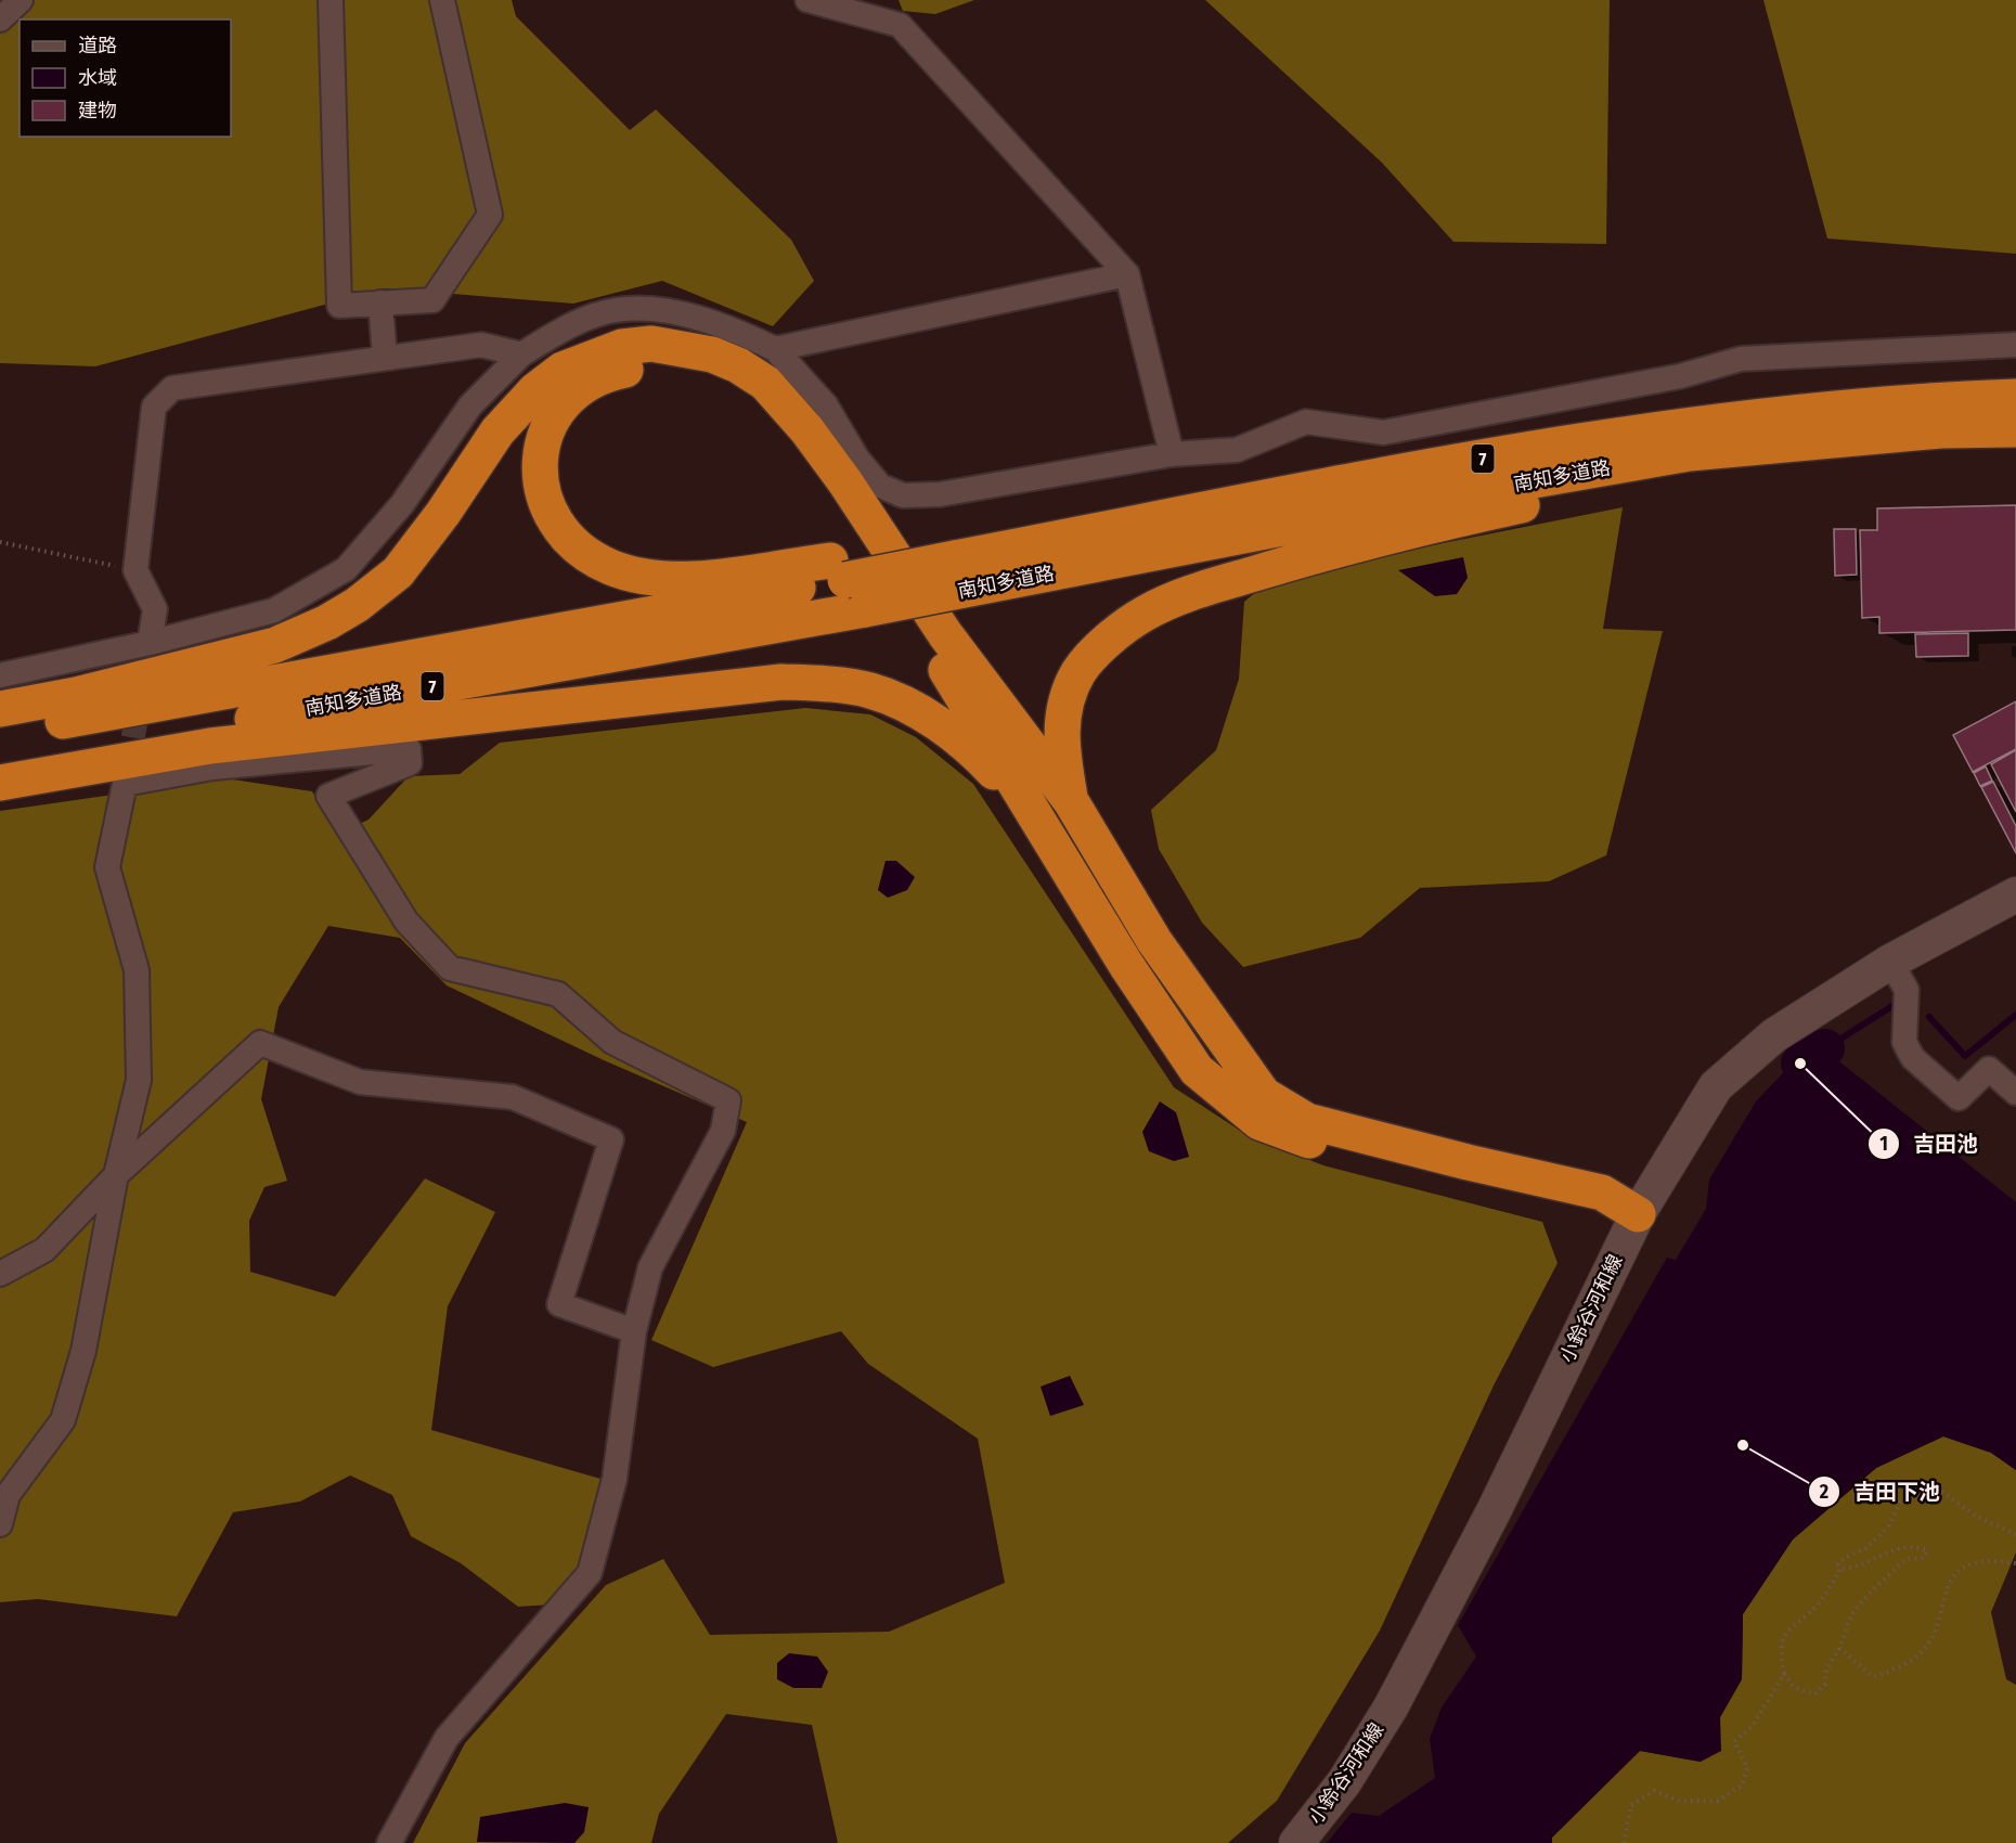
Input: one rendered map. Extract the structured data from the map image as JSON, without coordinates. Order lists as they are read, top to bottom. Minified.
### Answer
{"streets":{"highway":["7","南知多道路"],"main road":["小鈴谷河和線"]},"places":["吉田池","吉田下池"],"legend":["道路","水域","建物"]}
